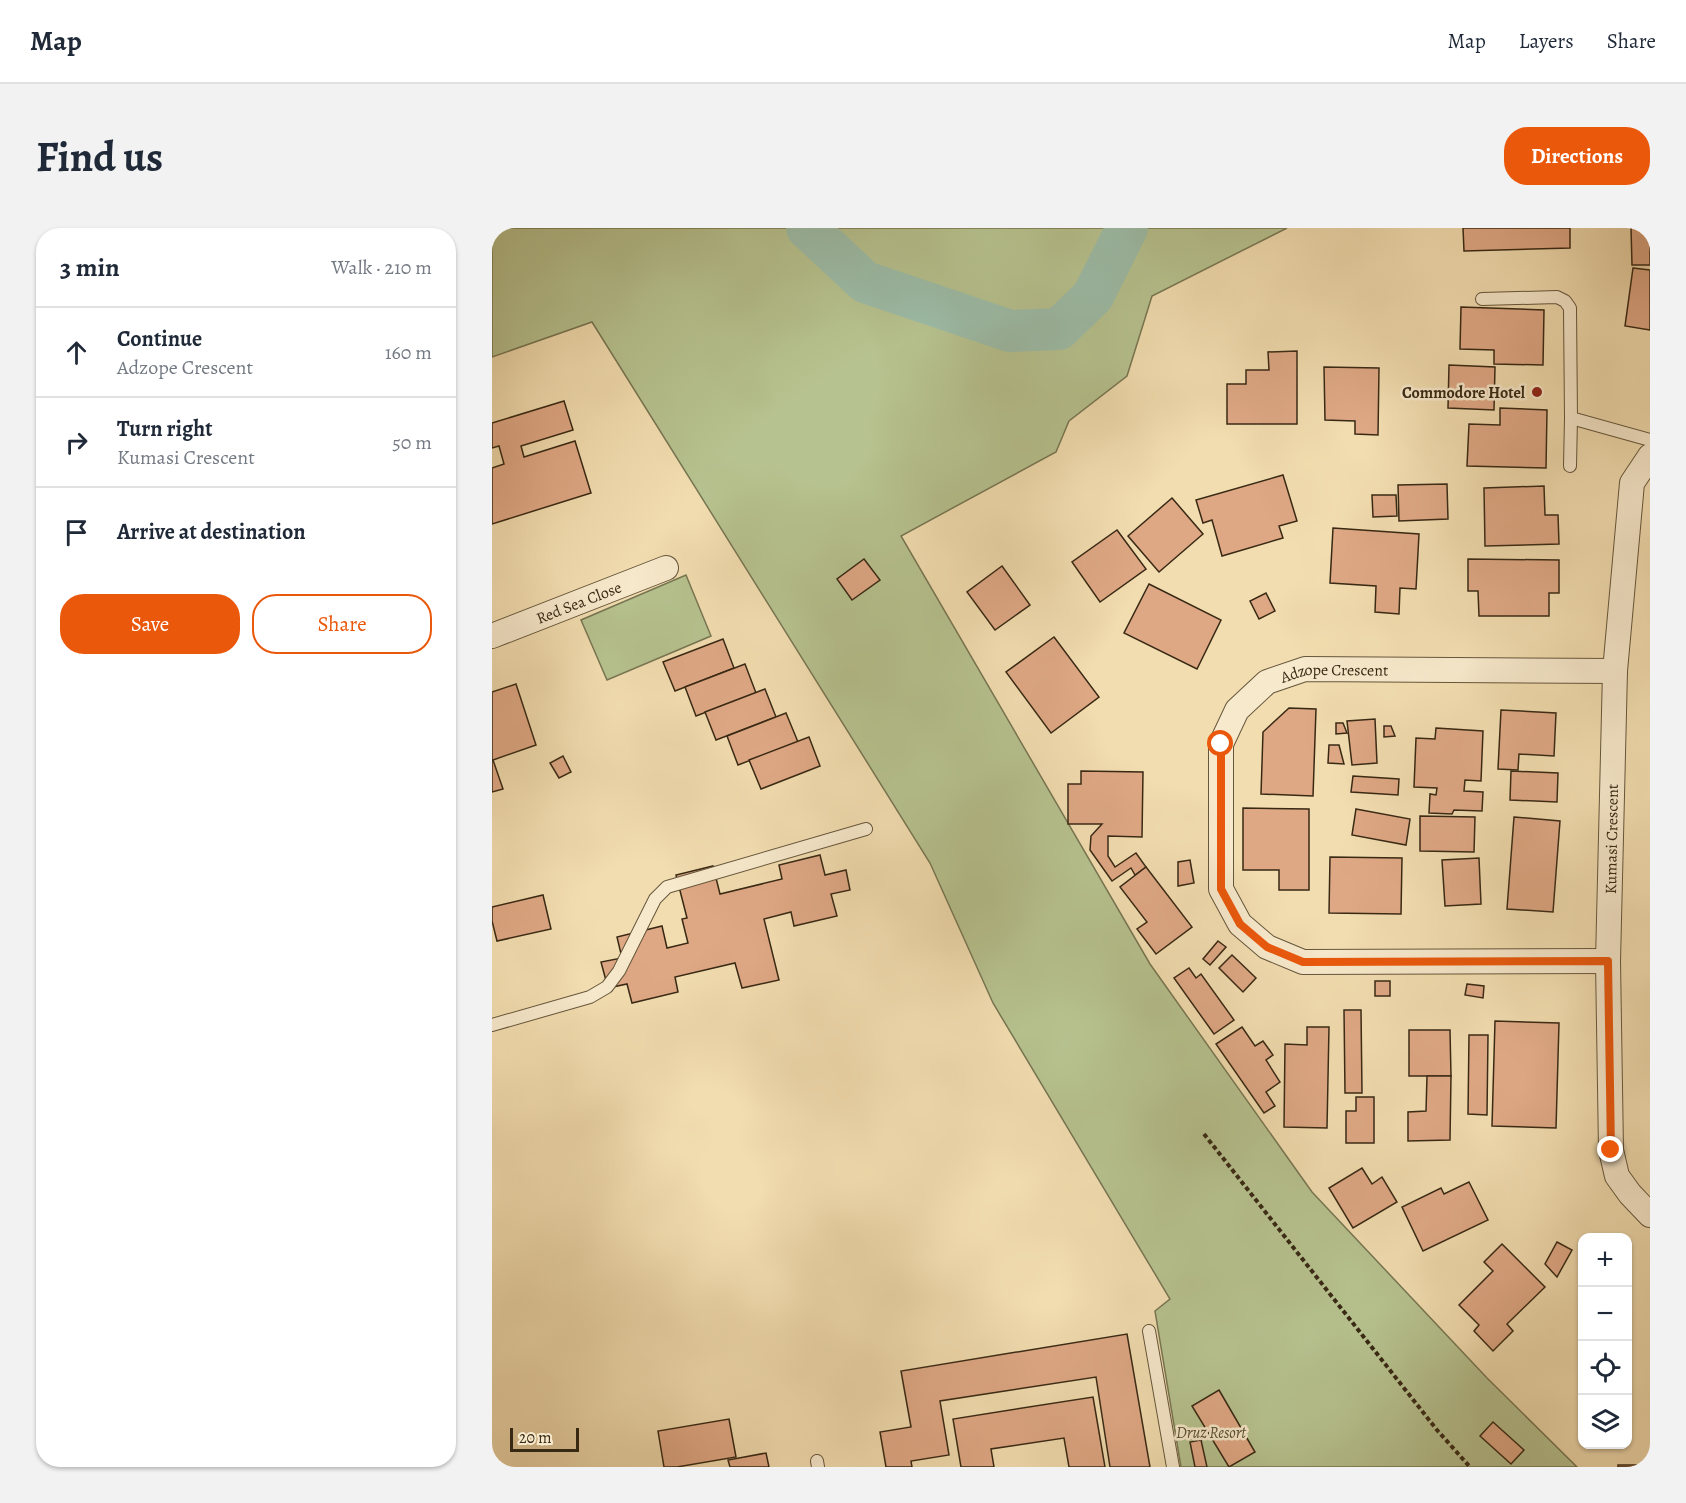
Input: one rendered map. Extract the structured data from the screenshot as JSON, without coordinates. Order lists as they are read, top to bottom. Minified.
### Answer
{"streets":{"street":["Red Sea Close","Adzope Crescent","Kumasi Crescent"]},"crossings":[["Adzope Crescent","Kumasi Crescent"]],"parks":["Druz Resort"],"places":["Commodore Hotel"],"scale_bar":"20 m","page":{"header":"Map","nav":["Map","Layers","Share"],"buttons":["Directions",["Save","Share"]],"title":"Find us","heading":["3 min","Walk · 210 m"],"list":[["Continue","Adzope Crescent","160 m"],["Turn right","Kumasi Crescent","50 m"],"Arrive at destination"],"map_buttons":["+","−"],"scale":"20 m"}}
